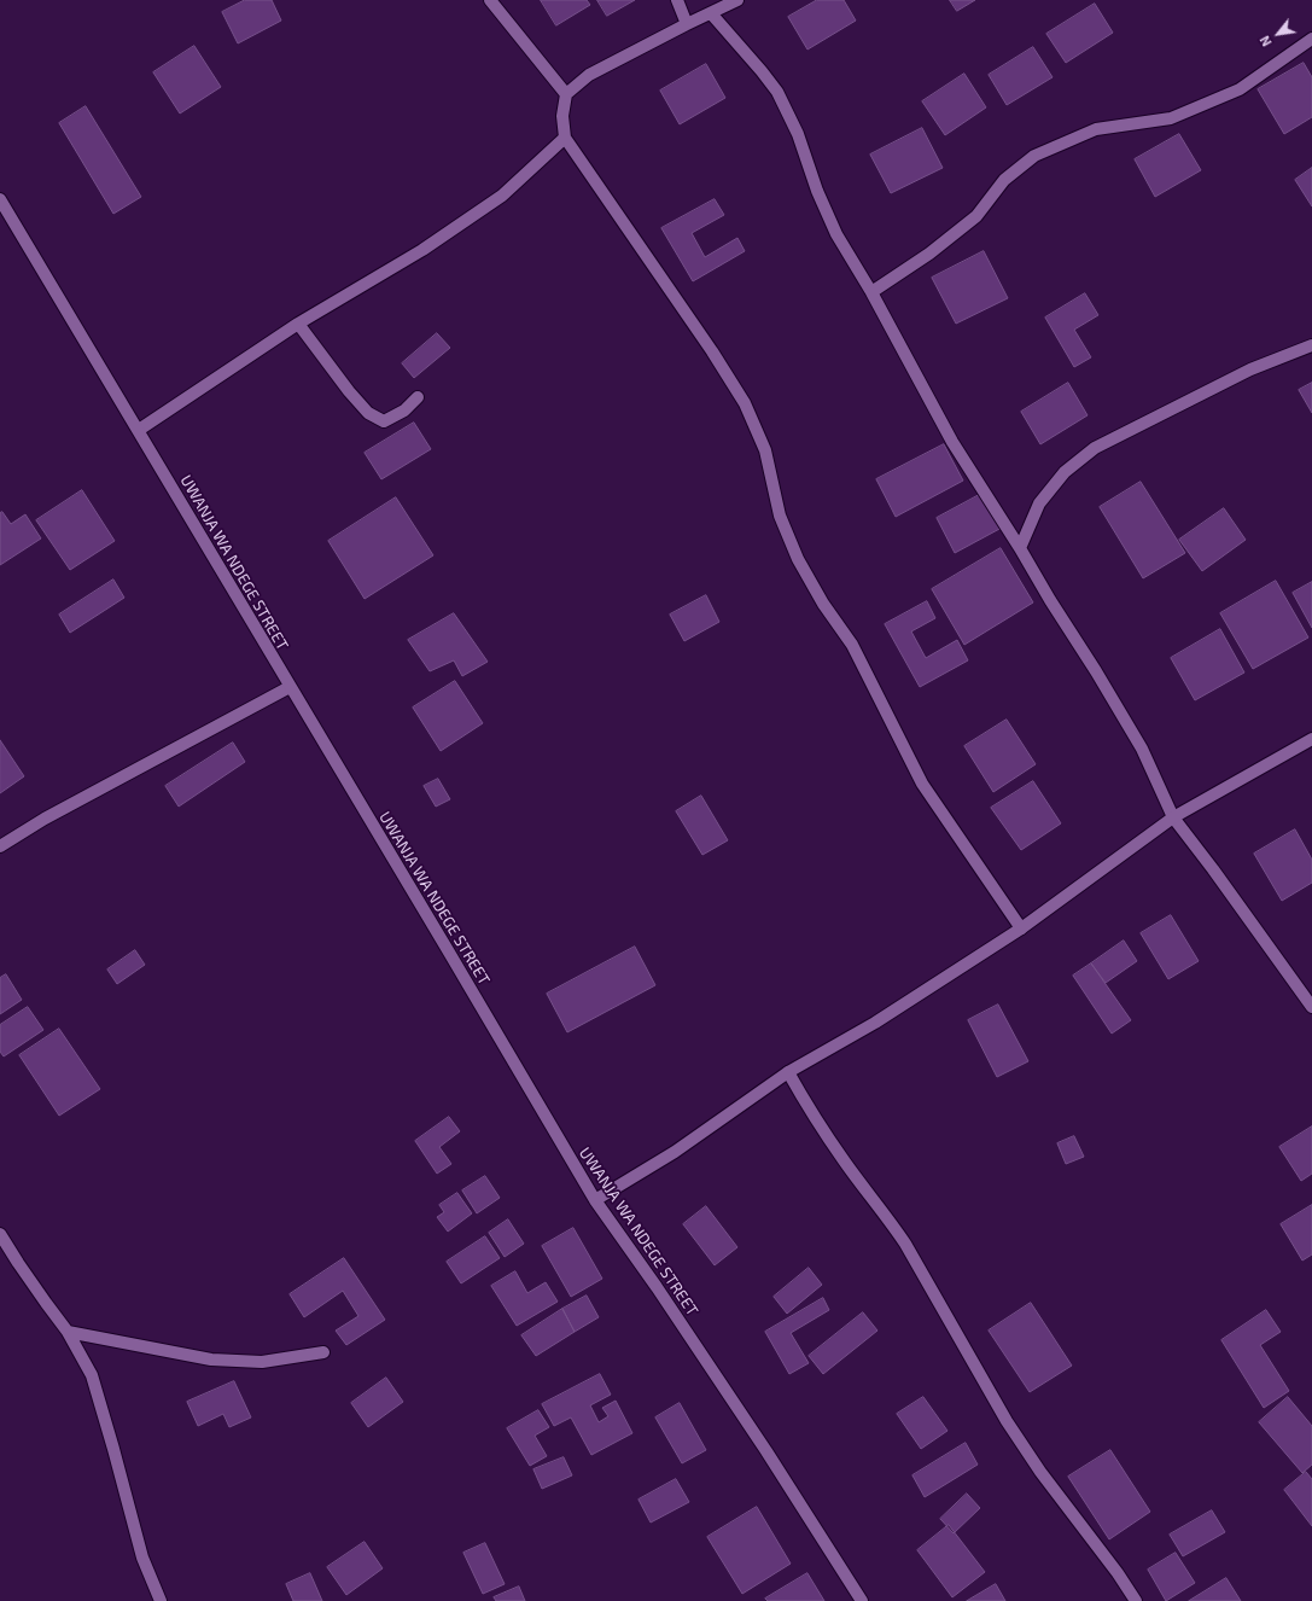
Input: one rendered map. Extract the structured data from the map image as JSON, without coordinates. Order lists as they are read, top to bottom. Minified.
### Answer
{"streets":{"street":["UWANJA WA NDEGE STREET"]},"north":"bottom left"}
